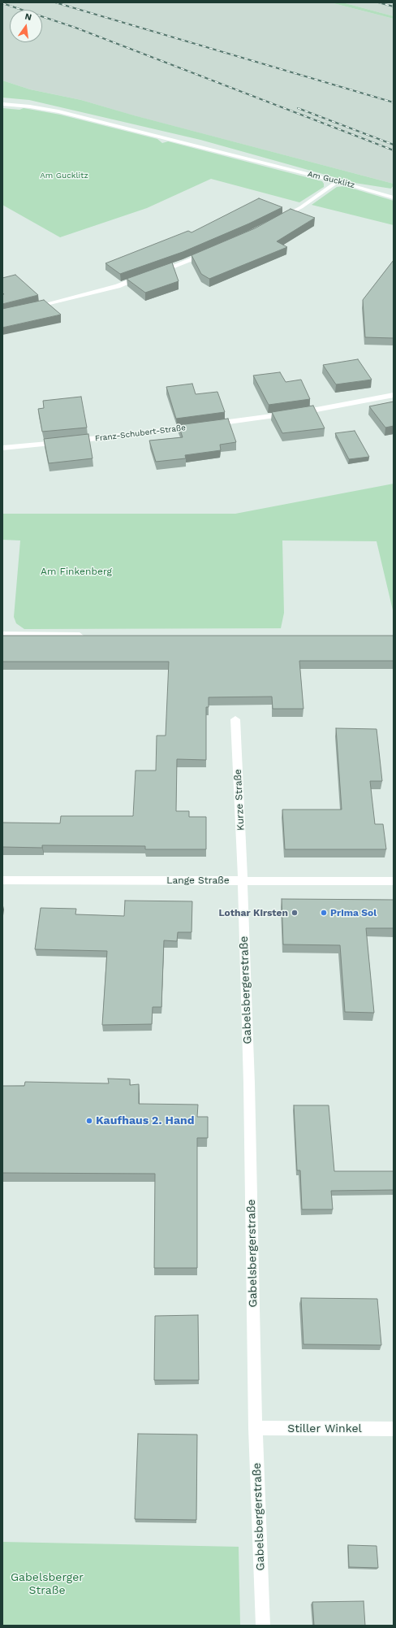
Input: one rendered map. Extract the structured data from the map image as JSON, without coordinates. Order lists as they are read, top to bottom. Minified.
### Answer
{"streets":{"street":["Am Gucklitz","Franz-Schubert-Straße","Kurze Straße","Lange Straße","Gabelsbergerstraße","Stiller Winkel"]},"crossings":[["Kurze Straße","Lange Straße"],["Kurze Straße","Gabelsbergerstraße"],["Lange Straße","Gabelsbergerstraße"],["Gabelsbergerstraße","Stiller Winkel"]],"parks":["Am Gucklitz","Am Finkenberg","Gabelsberger Straße"],"places":["Lothar Kirsten","Prima Sol","Kaufhaus 2. Hand"],"north":"top"}
